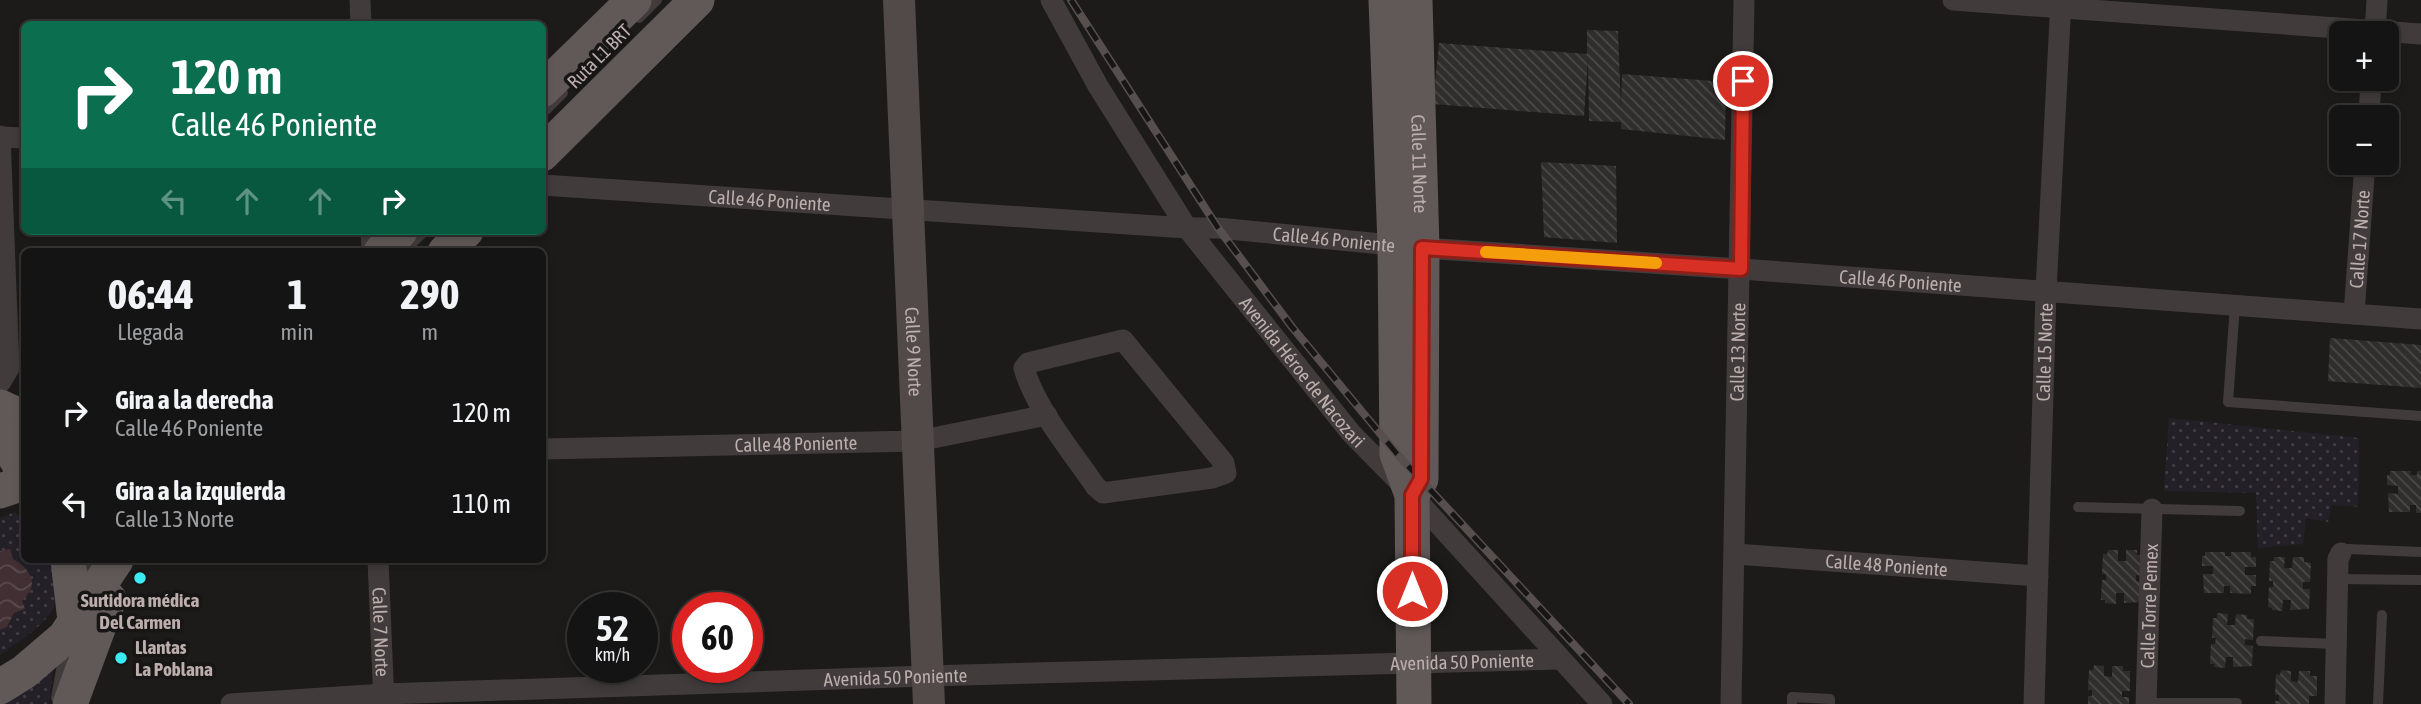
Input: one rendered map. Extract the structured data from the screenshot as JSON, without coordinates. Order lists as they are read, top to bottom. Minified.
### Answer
{"streets":{"main road":["Calle 11 Norte","Calle 9 Norte"],"street":["Calle 46 Poniente","Calle 17 Norte","Calle 13 Norte","Calle 15 Norte","Avenida Héroe de Nacozari","Calle 48 Poniente","Calle Torre Pemex","Calle 7 Norte","Avenida 50 Poniente"],"lane":["Ruta L1 BRT"]},"crossings":[["Calle 11 Norte","Calle 46 Poniente"],["Calle 11 Norte","Avenida Héroe de Nacozari"],["Calle 11 Norte","Avenida 50 Poniente"],["Calle 46 Poniente","Calle 17 Norte"],["Calle 46 Poniente","Calle 9 Norte"],["Calle 46 Poniente","Calle 13 Norte"],["Calle 46 Poniente","Calle 15 Norte"],["Calle 46 Poniente","Avenida Héroe de Nacozari"],["Calle 9 Norte","Calle 48 Poniente"],["Calle 9 Norte","Avenida 50 Poniente"],["Calle 13 Norte","Calle 48 Poniente"],["Calle 15 Norte","Calle 48 Poniente"],["Avenida Héroe de Nacozari","Avenida 50 Poniente"],["Calle 7 Norte","Avenida 50 Poniente"]],"places":["Surtidora médica Del Carmen","Llantas La Poblana"],"page":{"map_buttons":["+","−"],"turn":["120 m","Calle 46 Poniente"],"eta":["06:44","Llegada","1","min","290","m"],"list":[{"name":"Gira a la derecha","note":"Calle 46 Poniente","value":"120 m"},{"name":"Gira a la izquierda","note":"Calle 13 Norte","value":"110 m"}],"speed":"52 km/h","limit":"60"}}
